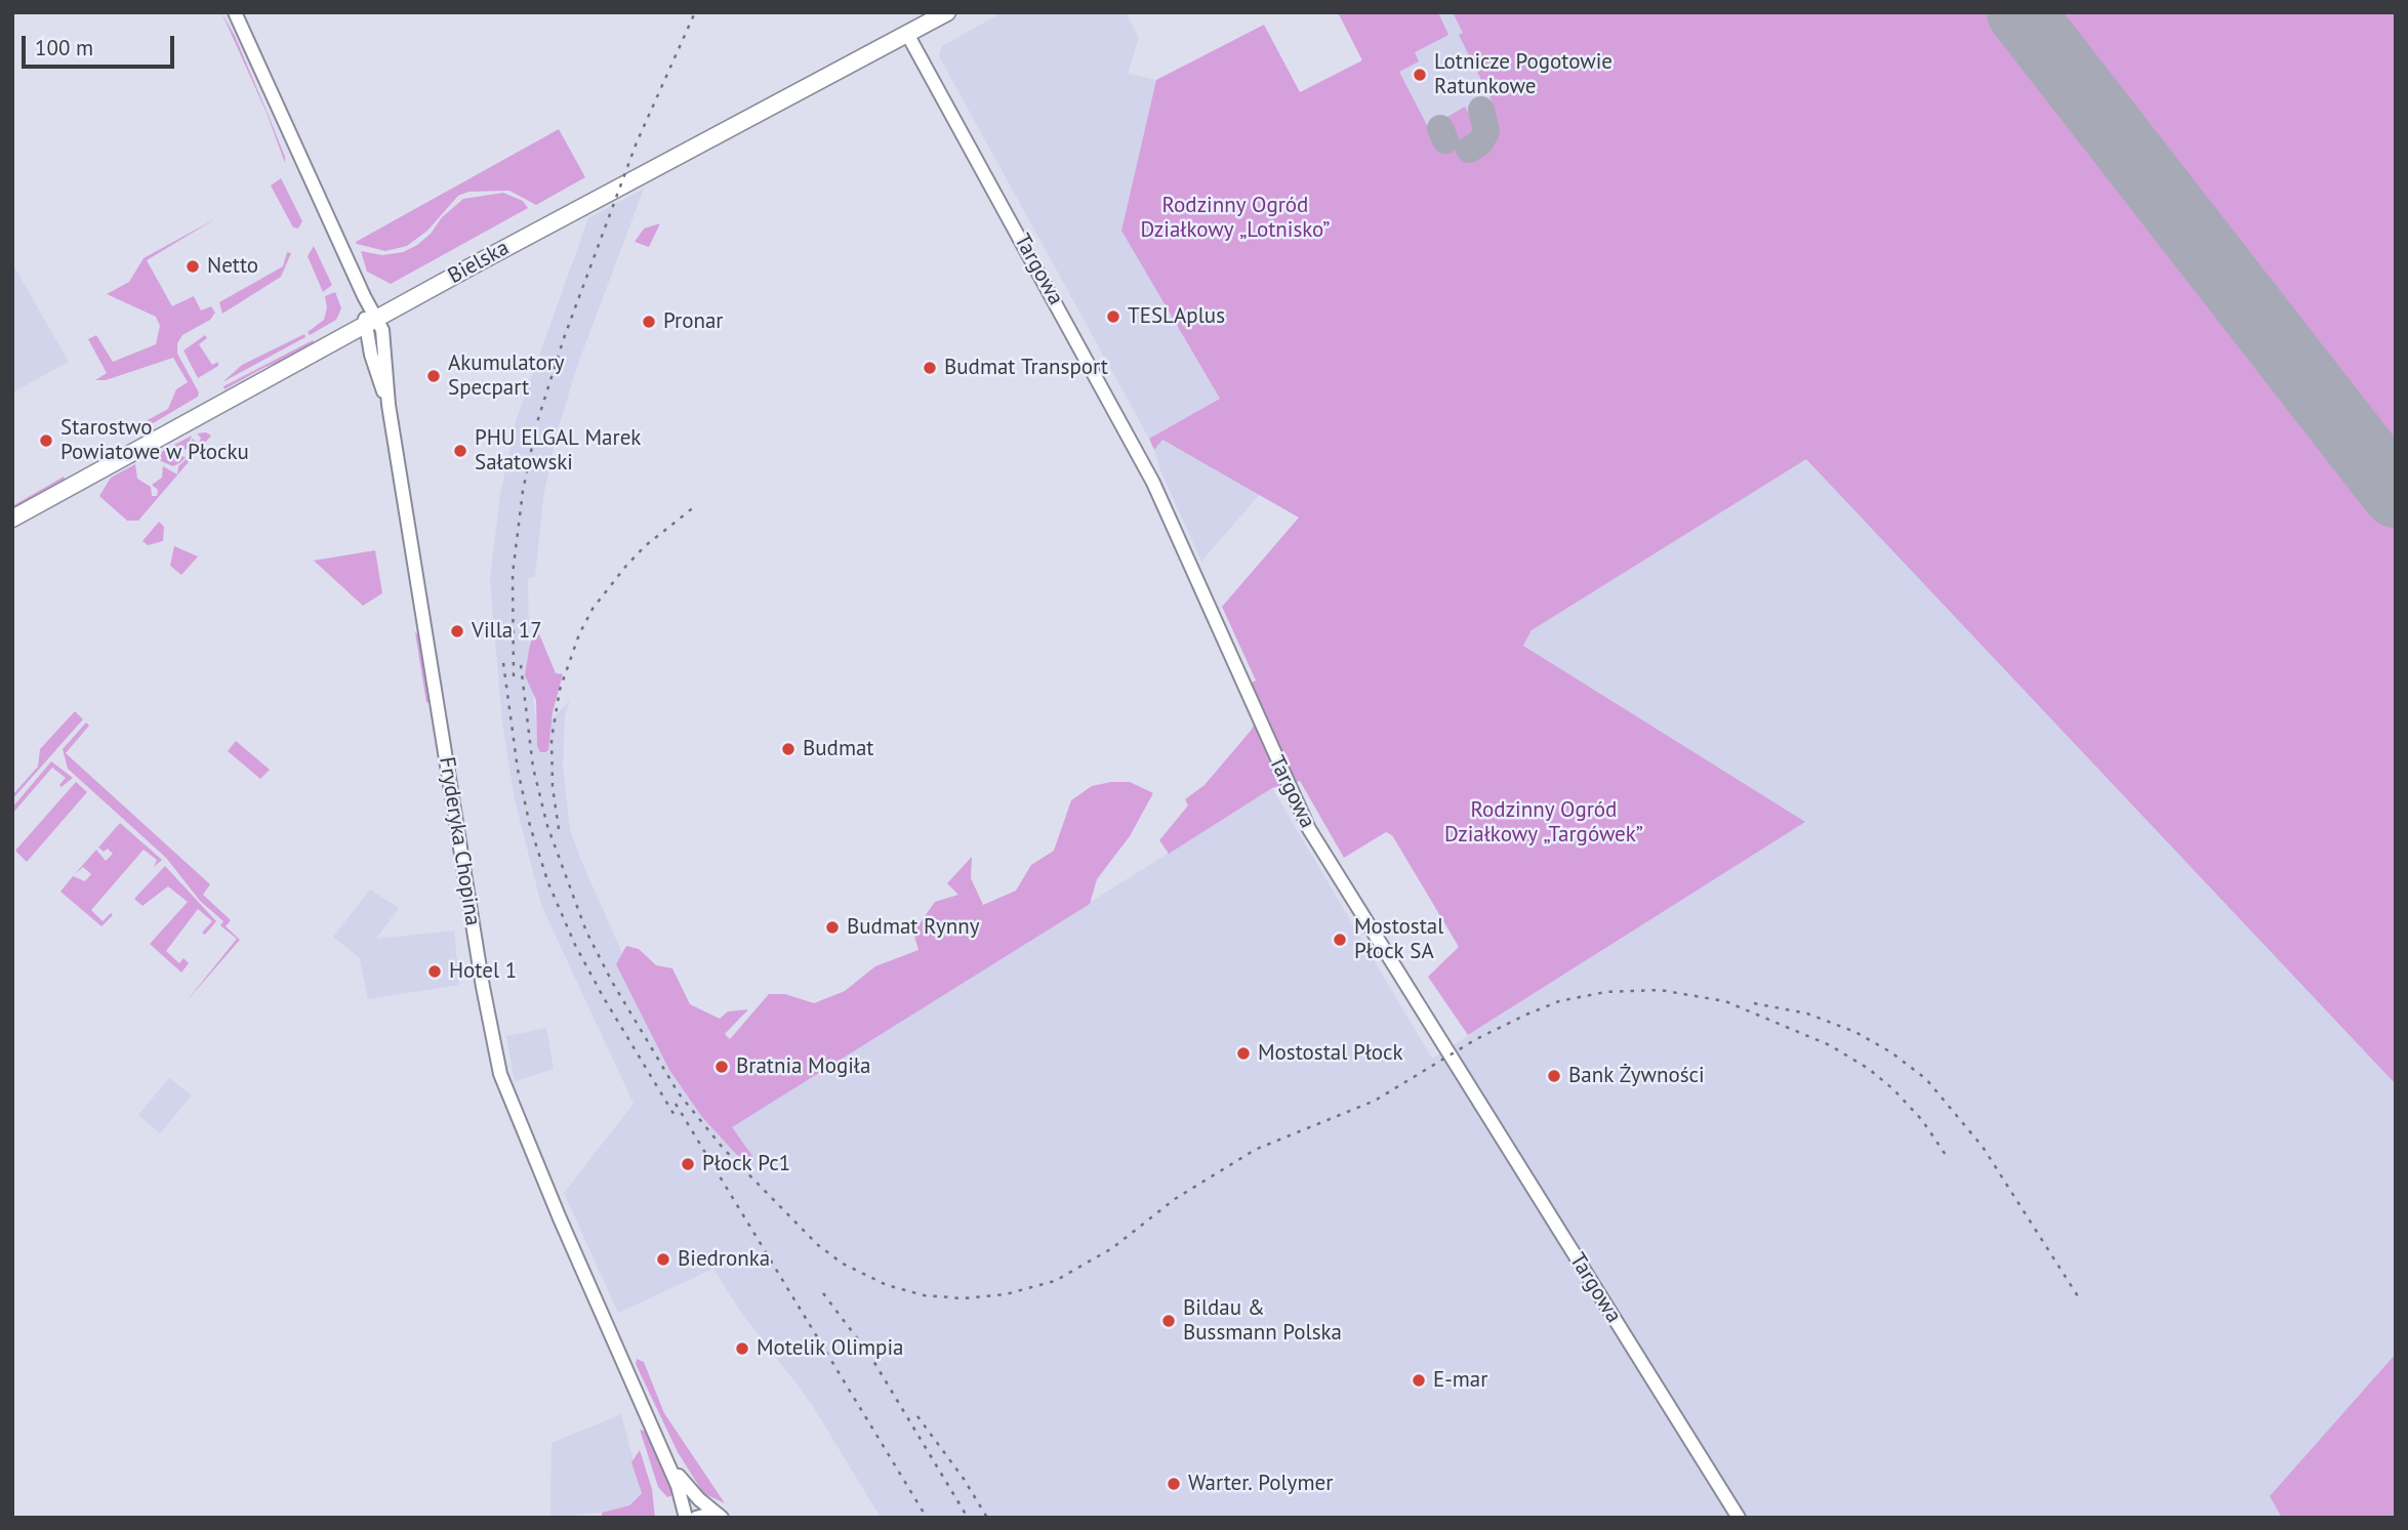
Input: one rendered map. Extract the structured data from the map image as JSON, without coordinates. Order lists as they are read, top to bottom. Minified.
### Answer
{"streets":{"main road":["Bielska"],"street":["Targowa","Fryderyka Chopina"]},"crossings":[["Bielska","Targowa"],["Bielska","Fryderyka Chopina"]],"parks":["Rodzinny Ogród Działkowy „Lotnisko”","Rodzinny Ogród Działkowy „Targówek”"],"places":["Lotnicze Pogotowie Ratunkowe","Netto","TESLAplus","Pronar","Budmat Transport","Akumulatory Specpart","Starostwo Powiatowe w Płocku","PHU ELGAL Marek Sałatowski","Villa 17","Budmat","Budmat Rynny","Mostostal Płock SA","Hotel 1","Mostostal Płock","Bratnia Mogiła","Bank Żywności","Płock Pc1","Biedronka","Bildau & Bussmann Polska","Motelik Olimpia","E-mar","Warter. Polymer"],"scale_bar":"100 m"}
